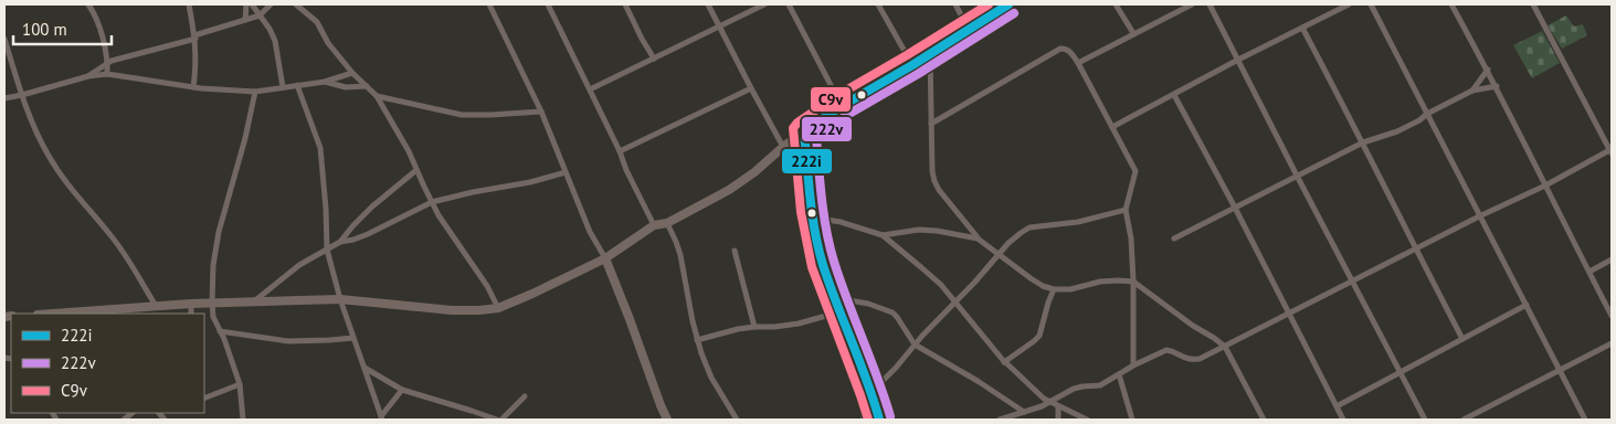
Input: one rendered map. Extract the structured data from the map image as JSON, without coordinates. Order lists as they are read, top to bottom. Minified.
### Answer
{"lines":["transit line 222i","transit line C9v","transit line 222v"],"legend":["222i","222v","C9v"],"scale_bar":"100 m"}
